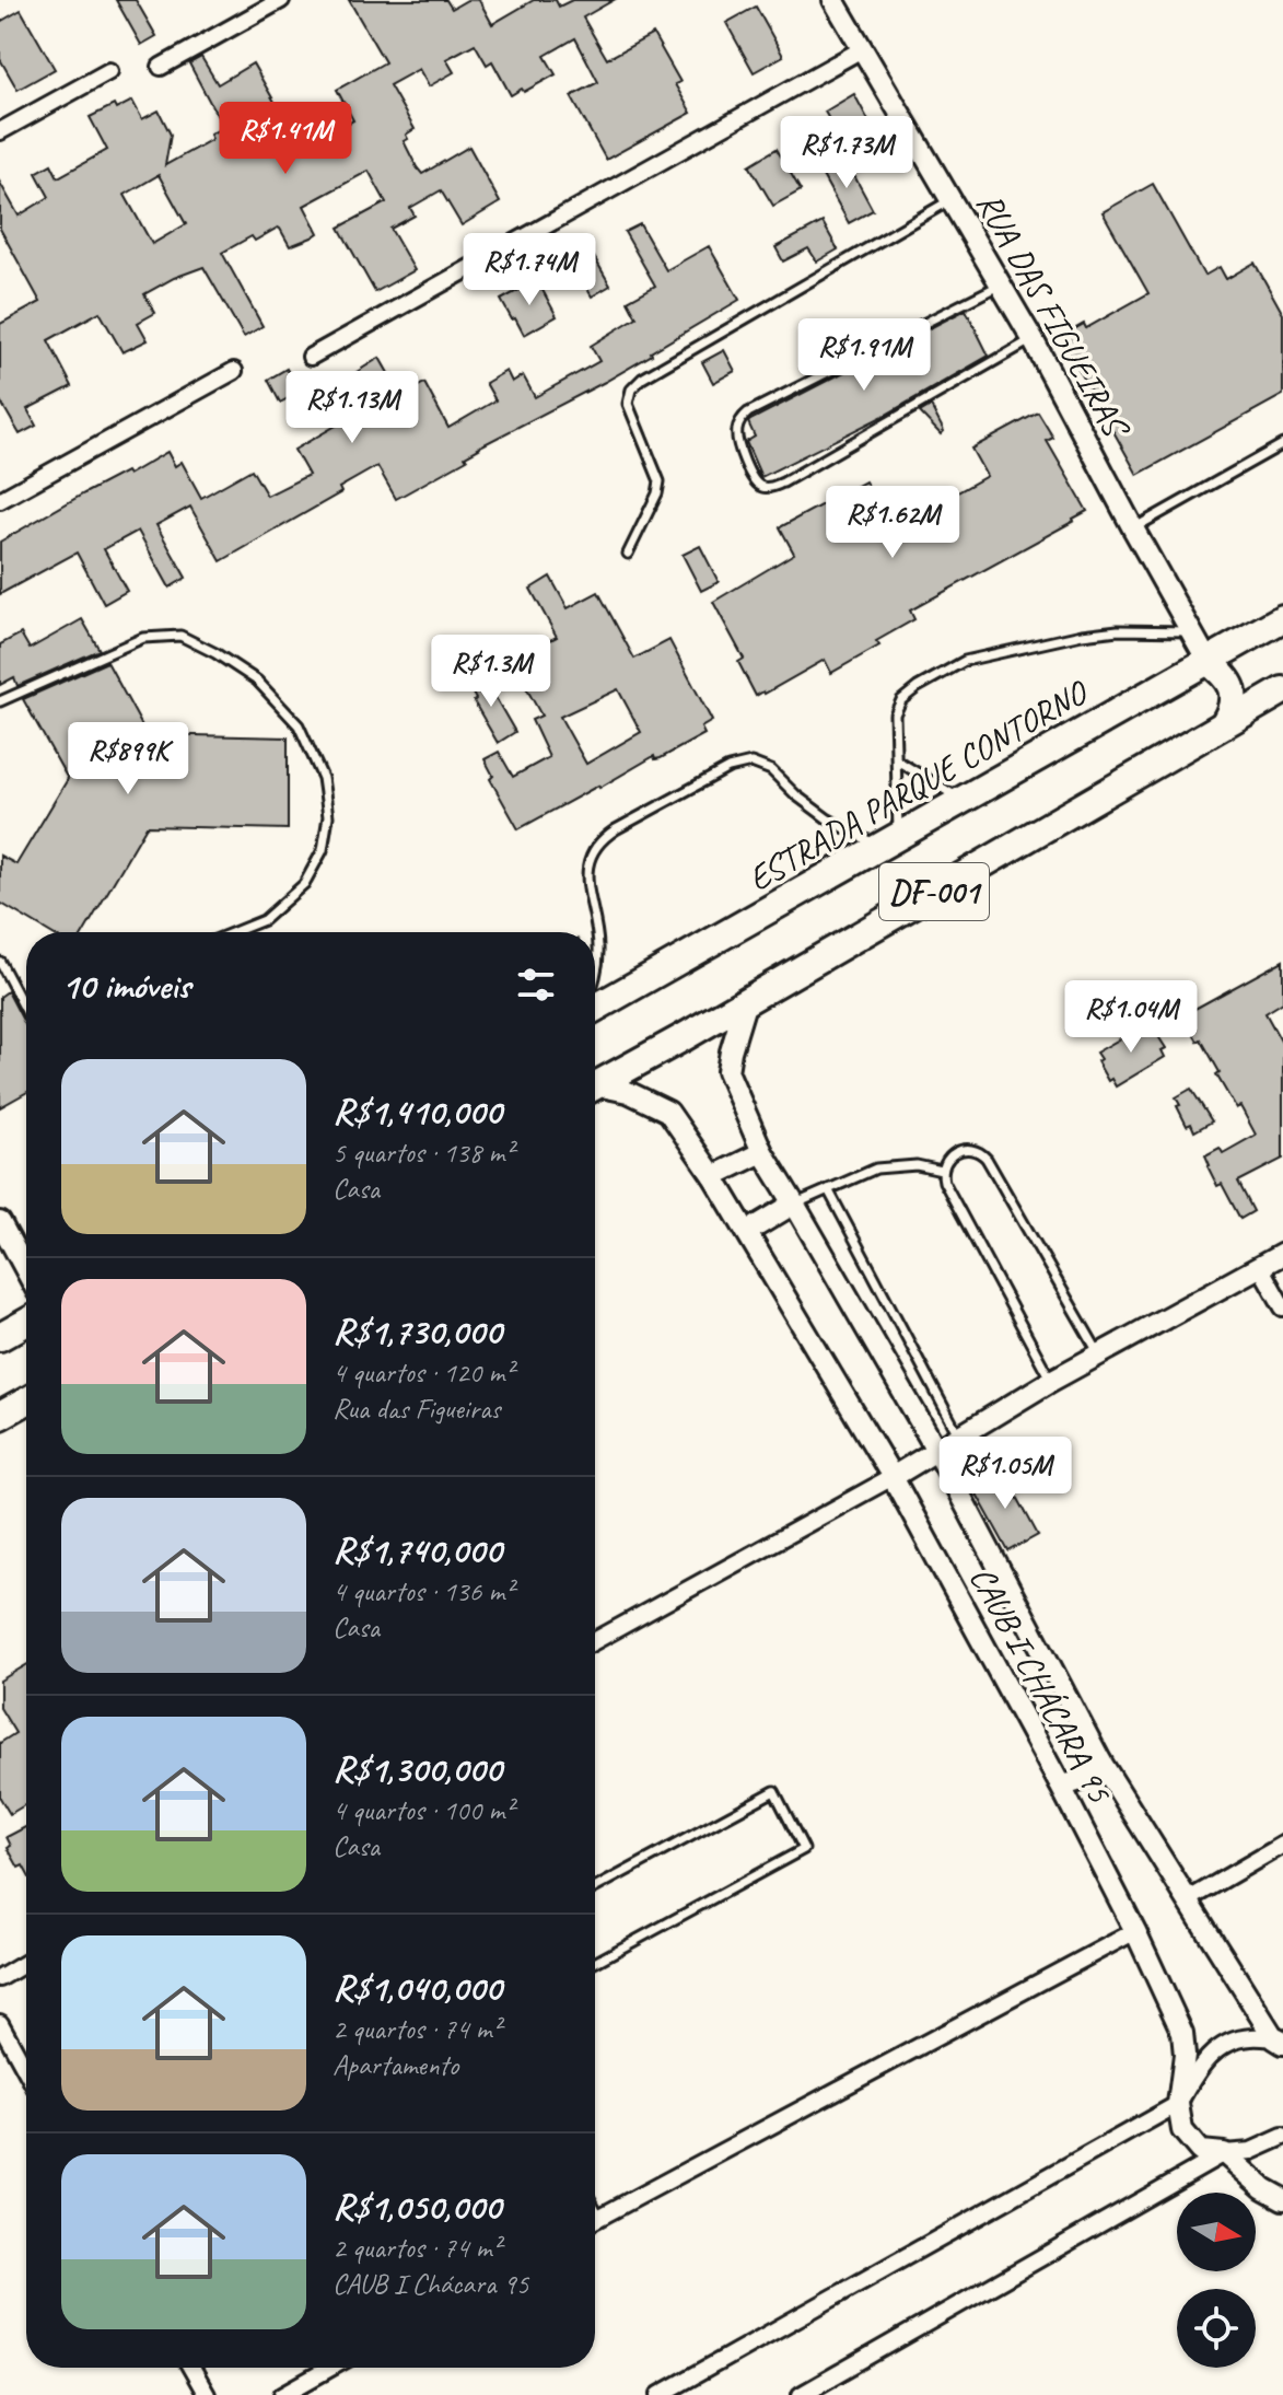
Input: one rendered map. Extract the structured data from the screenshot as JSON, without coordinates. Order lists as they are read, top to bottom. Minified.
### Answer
{"streets":{"highway":["ESTRADA PARQUE CONTORNO","DF-001"],"street":["RUA DAS FIGUEIRAS","CAUB I CHÁCARA 95"]},"crossings":[["RUA DAS FIGUEIRAS","ESTRADA PARQUE CONTORNO"]],"north":"right","page":{"price":["R$1.41M","R$1.73M","R$1.74M","R$1.91M","R$1.13M","R$1.62M","R$1.3M","R$899K","R$1.04M","R$1.05M"],"heading":"10 imóveis","list":[{"name":"R$1,410,000","note":"5 quartos · 138 m² · Casa"},{"name":"R$1,730,000","note":"4 quartos · 120 m² · Rua das Figueiras"},{"name":"R$1,740,000","note":"4 quartos · 136 m² · Casa"},{"name":"R$1,300,000","note":"4 quartos · 100 m² · Casa"},{"name":"R$1,040,000","note":"2 quartos · 74 m² · Apartamento"},{"name":"R$1,050,000","note":"2 quartos · 74 m² · CAUB I Chácara 95"}]}}
